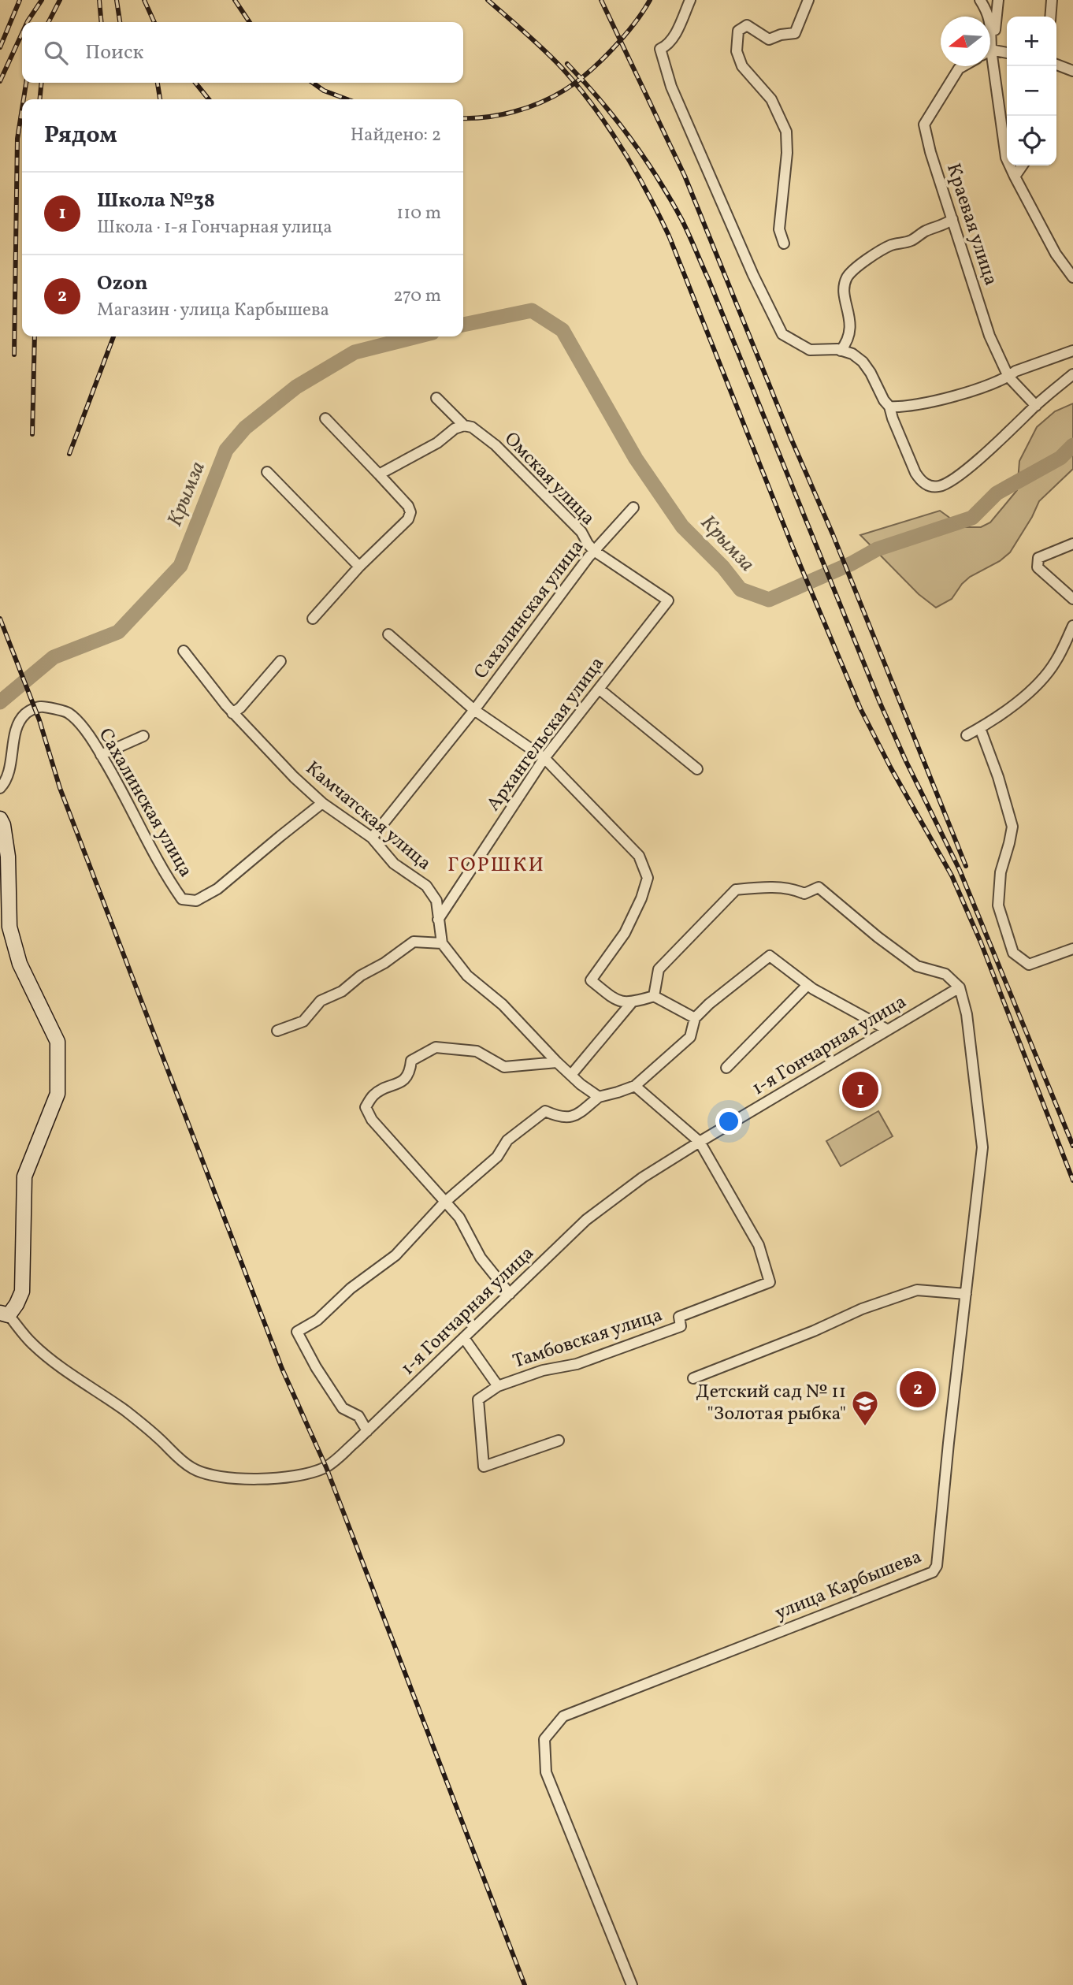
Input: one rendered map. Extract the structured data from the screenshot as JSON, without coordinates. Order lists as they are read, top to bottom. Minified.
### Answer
{"streets":{"street":["Краевая улица","Омская улица","Сахалинская улица","Архангельская улица","Камчатская улица","1-я Гончарная улица","Тамбовская улица","улица Карбышева"]},"crossings":[["Омская улица","Сахалинская улица"],["Омская улица","Архангельская улица"],["Сахалинская улица","Камчатская улица"],["Архангельская улица","Камчатская улица"],["1-я Гончарная улица","Тамбовская улица"],["1-я Гончарная улица","улица Карбышева"]],"districts":["ГОРШКИ"],"water":["Крымза"],"places":{"school or university":["Детский сад № 11 \"Золотая рыбка\""]},"north":"left","page":{"map_buttons":["+","−"],"search":"Поиск","heading":["Рядом","Найдено: 2"],"list":[{"mark":"1","name":"Школа №38","note":"Школа · 1-я Гончарная улица","value":"110 m"},{"mark":"2","name":"Ozon","note":"Магазин · улица Карбышева","value":"270 m"}],"pins":["1","2"]}}
